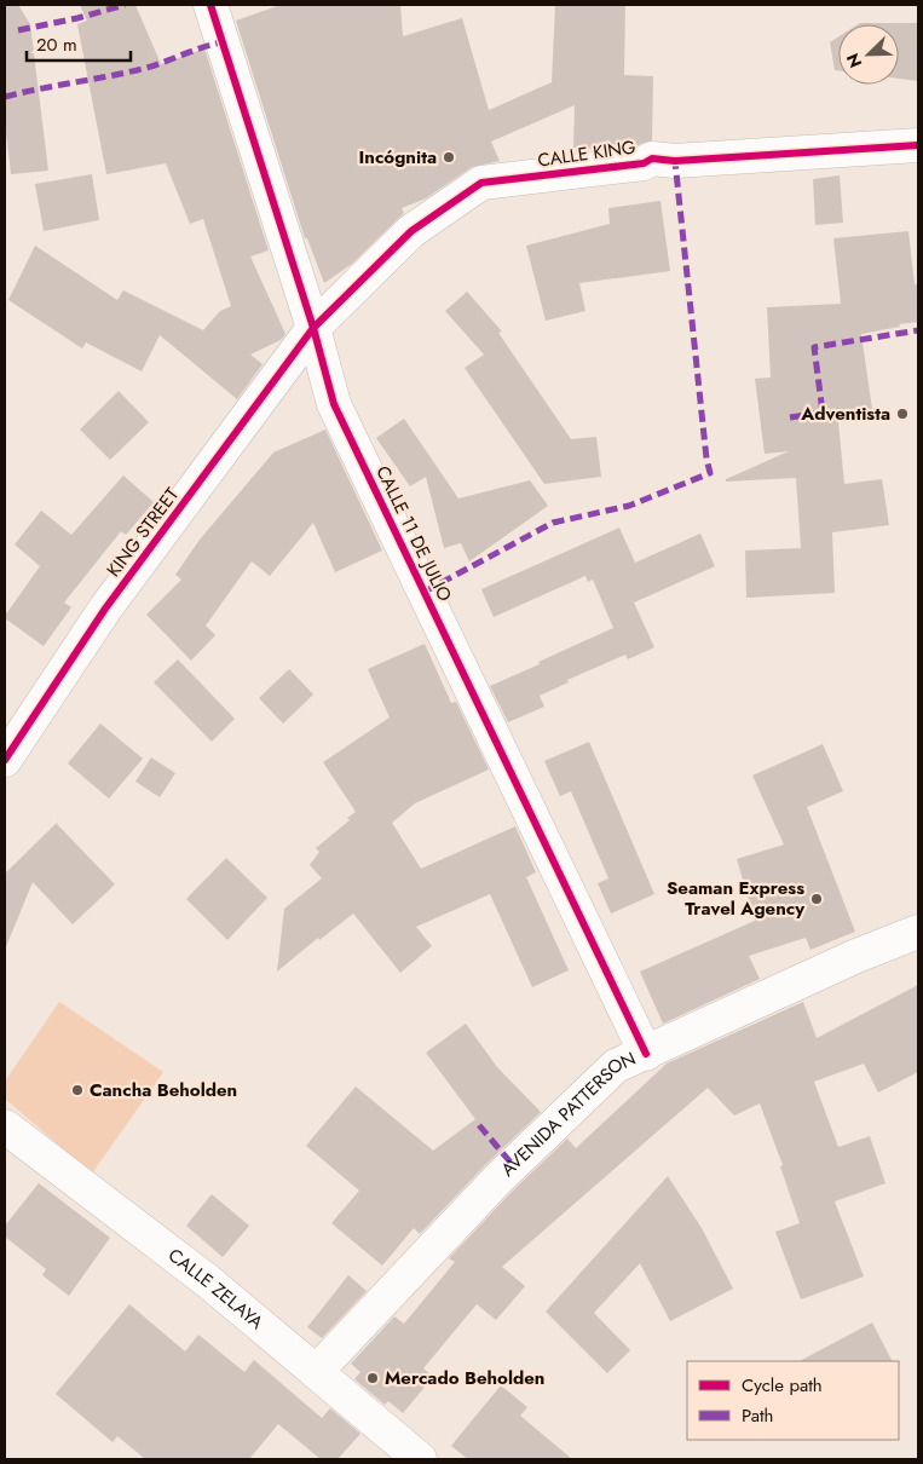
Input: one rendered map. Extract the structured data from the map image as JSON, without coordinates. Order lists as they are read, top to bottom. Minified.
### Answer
{"streets":{"street":["CALLE KING","KING STREET","CALLE 11 DE JULIO","AVENIDA PATTERSON","CALLE ZELAYA"]},"crossings":[["CALLE KING","KING STREET"],["CALLE KING","CALLE 11 DE JULIO"],["KING STREET","CALLE 11 DE JULIO"],["CALLE 11 DE JULIO","AVENIDA PATTERSON"],["AVENIDA PATTERSON","CALLE ZELAYA"]],"places":["Incógnita","Adventista","Seaman Express Travel Agency","Cancha Beholden","Mercado Beholden"],"legend":["Cycle path","Path"],"scale_bar":"20 m","north":"bottom left"}
